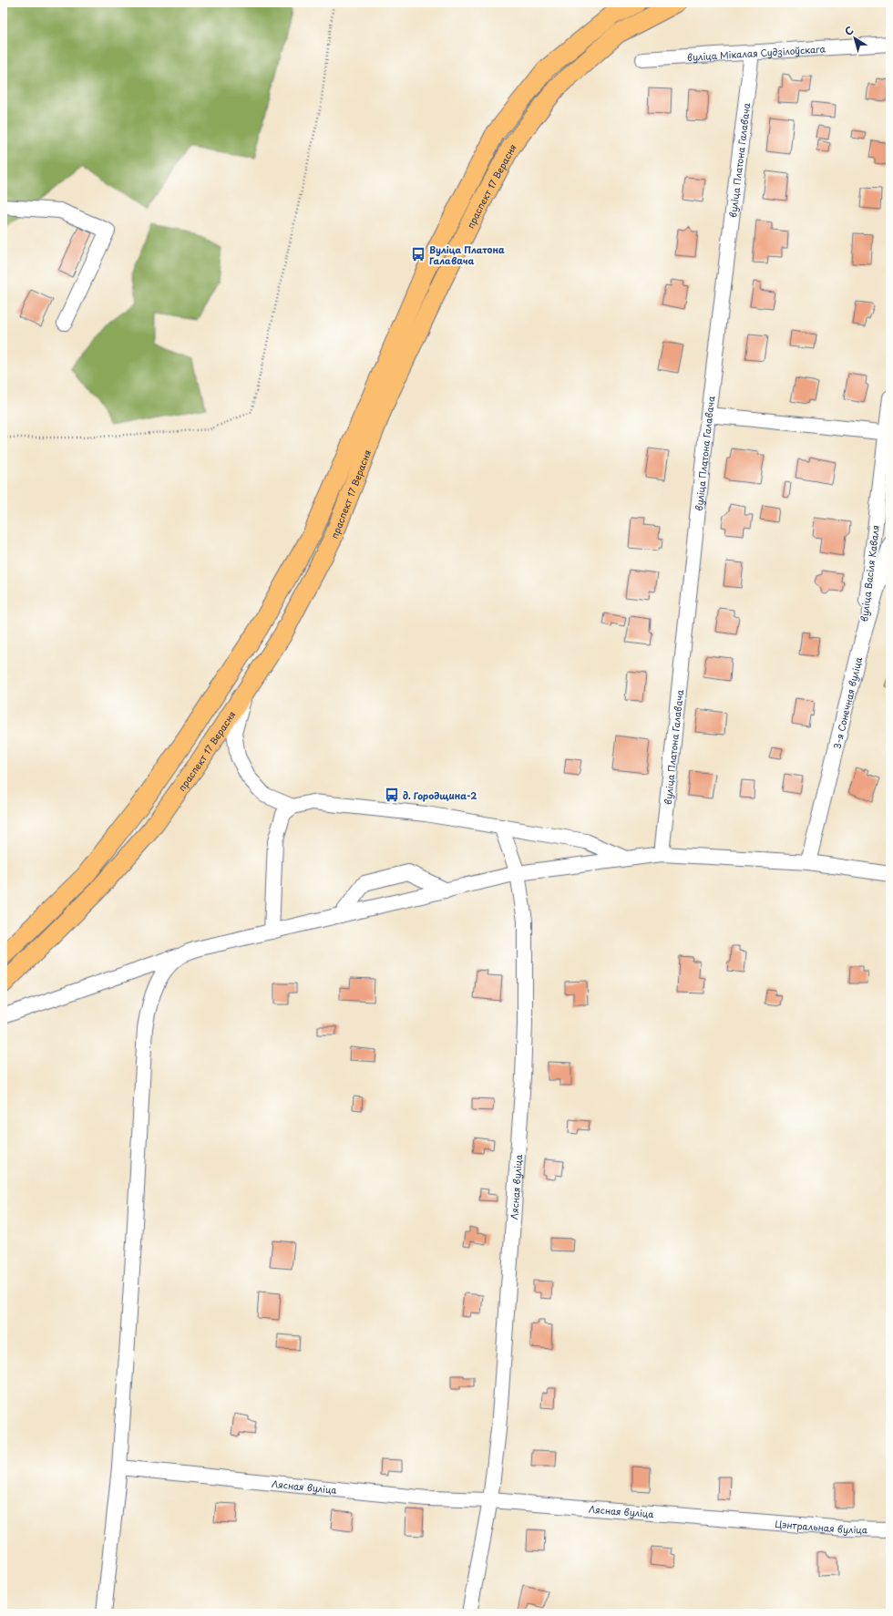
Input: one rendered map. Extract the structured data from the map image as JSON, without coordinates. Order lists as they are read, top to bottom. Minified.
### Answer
{"streets":{"main road":["праспект 17 Верасня"],"street":["вуліца Мікалая Судзілоўскага","вуліца Платона Галавача","вуліца Васіля Каваля","3-я Сонечная вуліца","Лясная вуліца","Цэнтральная вуліца"]},"crossings":[["вуліца Мікалая Судзілоўскага","вуліца Платона Галавача"],["вуліца Васіля Каваля","3-я Сонечная вуліца"],["Лясная вуліца","Цэнтральная вуліца"]],"places":{"bus stop":["Вуліца Платона Галавача","д. Городщина-2"]},"north":"top left"}
